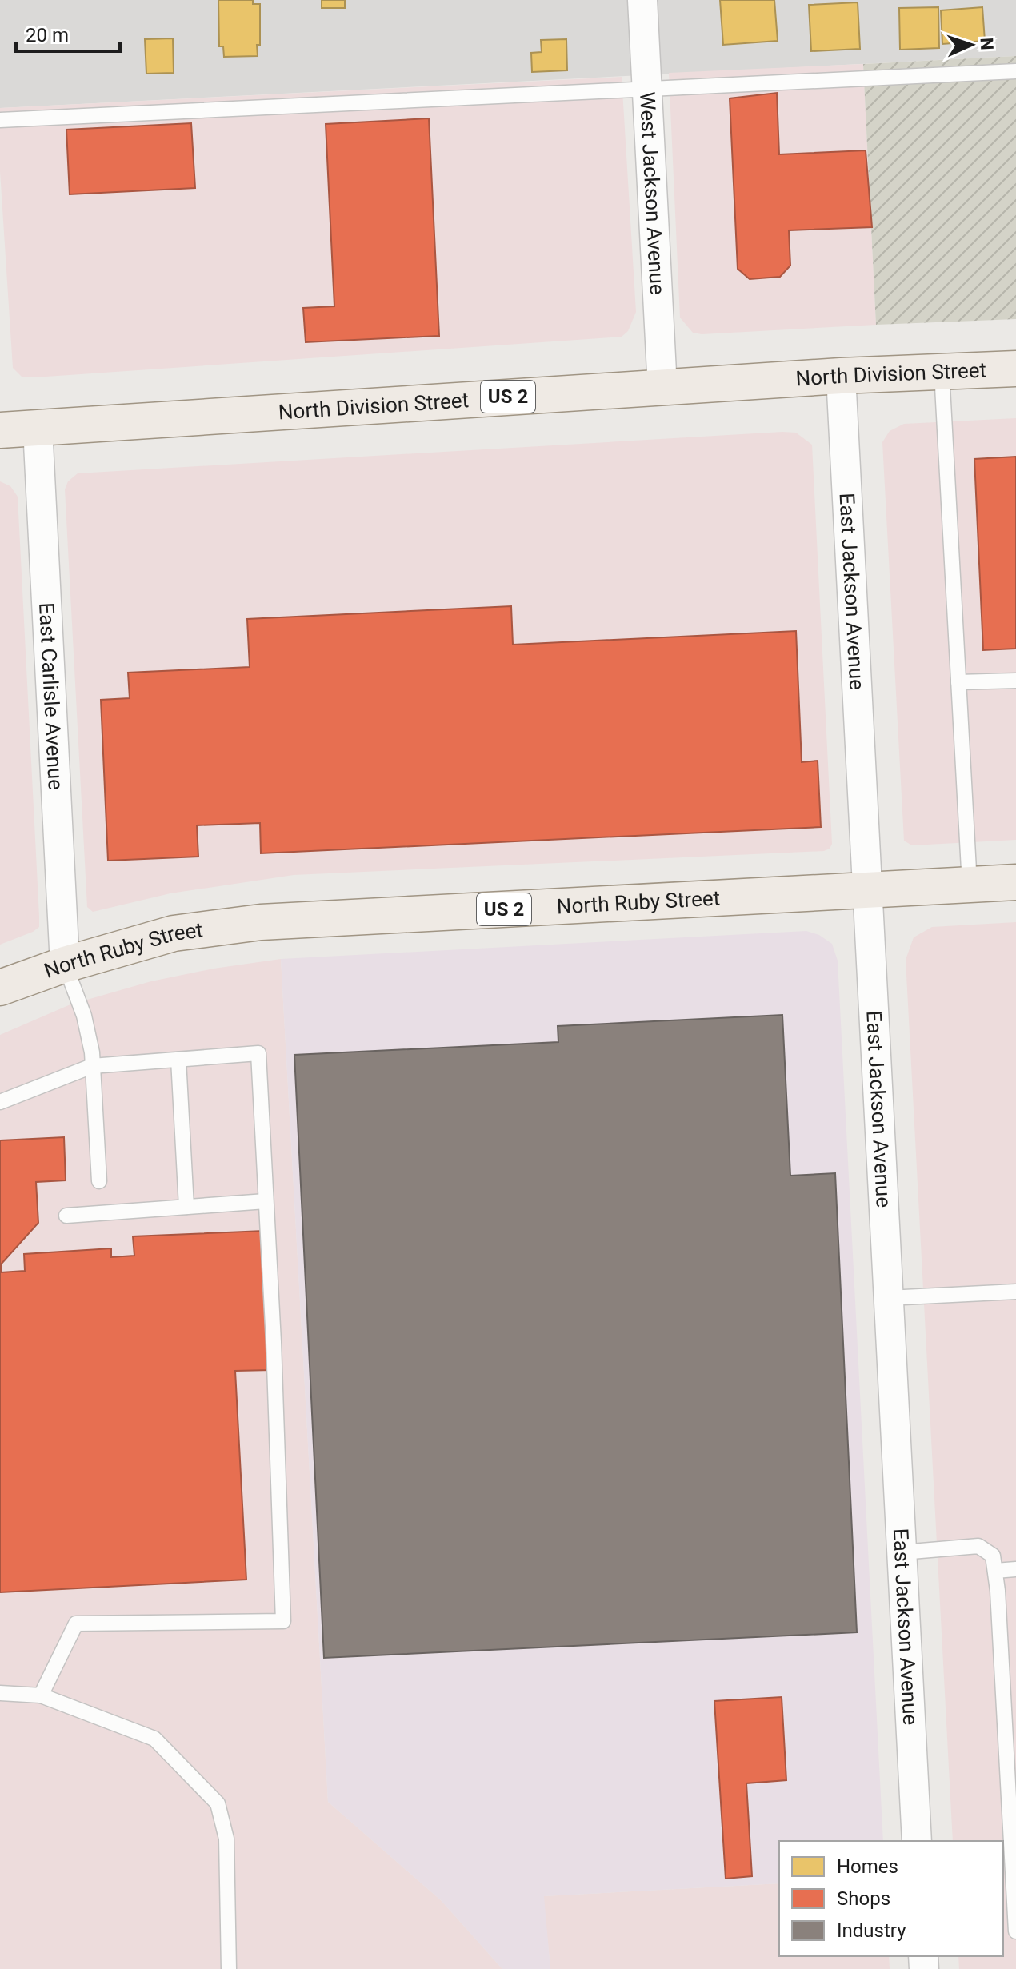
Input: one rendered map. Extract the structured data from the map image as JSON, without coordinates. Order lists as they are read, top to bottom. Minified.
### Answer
{"streets":{"main road":["North Division Street","US 2","North Ruby Street"],"street":["West Jackson Avenue","East Jackson Avenue","East Carlisle Avenue"]},"crossings":[["West Jackson Avenue","North Division Street"],["North Division Street","East Jackson Avenue"],["North Division Street","East Carlisle Avenue"],["East Jackson Avenue","North Ruby Street"],["East Carlisle Avenue","North Ruby Street"]],"legend":["Homes","Shops","Industry"],"scale_bar":"20 m","north":"right"}
